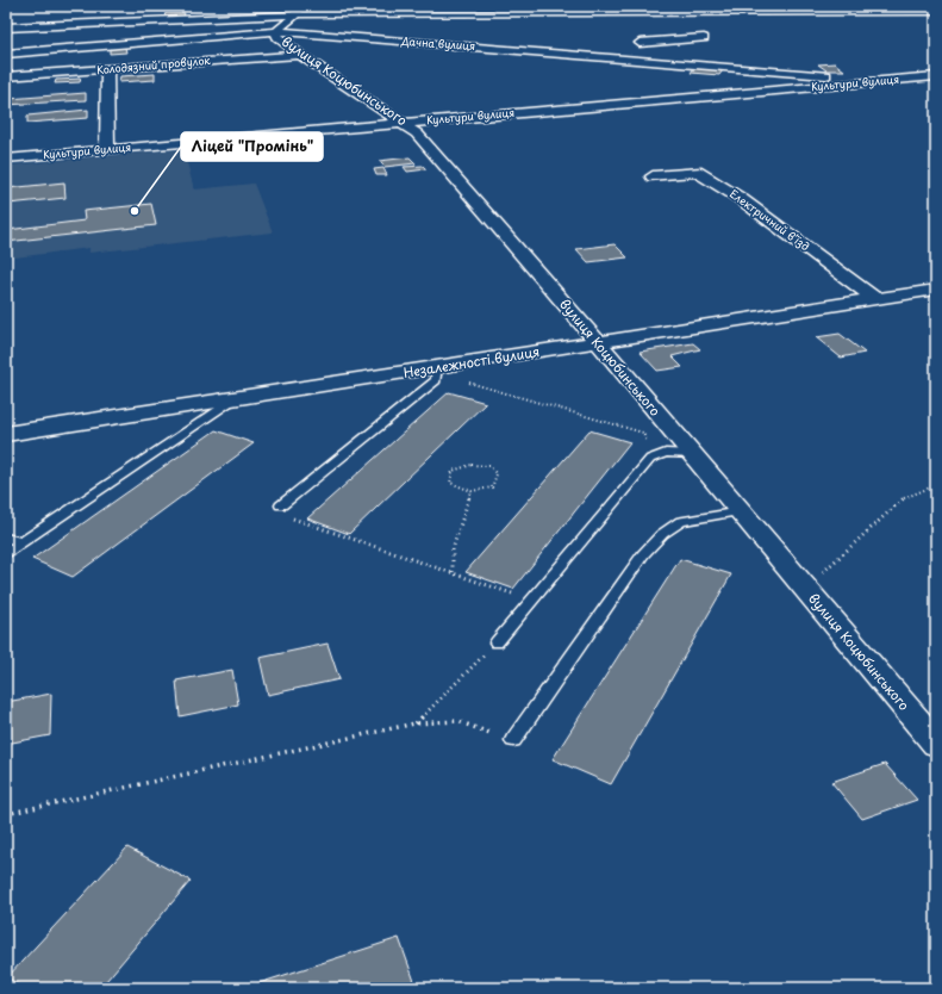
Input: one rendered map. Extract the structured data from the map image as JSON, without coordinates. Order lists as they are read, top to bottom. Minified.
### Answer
{"streets":{"street":["Дачна вулиця","Колодязний провулок","вулиця Коцюбинського","Культури вулиця","Електричний в’їзд","Незалежності вулиця"]},"crossings":[["Дачна вулиця","вулиця Коцюбинського"],["Дачна вулиця","Культури вулиця"],["Колодязний провулок","вулиця Коцюбинського"],["вулиця Коцюбинського","Культури вулиця"],["вулиця Коцюбинського","Незалежності вулиця"],["Електричний в’їзд","Незалежності вулиця"]],"places":["Ліцей \"Промінь\""]}
